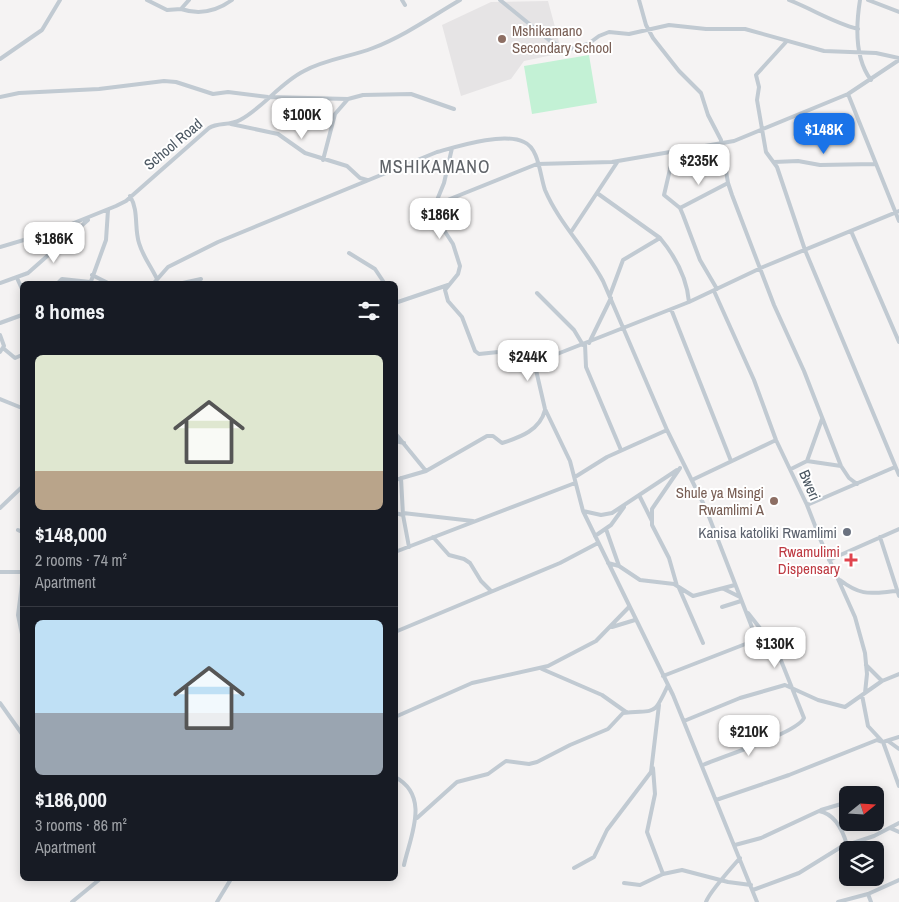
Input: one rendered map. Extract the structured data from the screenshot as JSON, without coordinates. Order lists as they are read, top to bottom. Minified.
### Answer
{"streets":{"street":["School Road","Bweri"]},"districts":["MSHIKAMANO"],"places":{"other":["Mshikamano Secondary School","Shule ya Msingi Rwamlimi A","Kanisa katoliki Rwamlimi"],"health":["Rwamulimi Dispensary"]},"north":"right","page":{"price":["$100K","$148K","$235K","$186K","$186K","$244K","$130K","$210K"],"heading":"8 homes","list":[{"name":"$148,000","note":"2 rooms · 74 m² · Apartment"},{"name":"$186,000","note":"3 rooms · 86 m² · Apartment"}]}}
